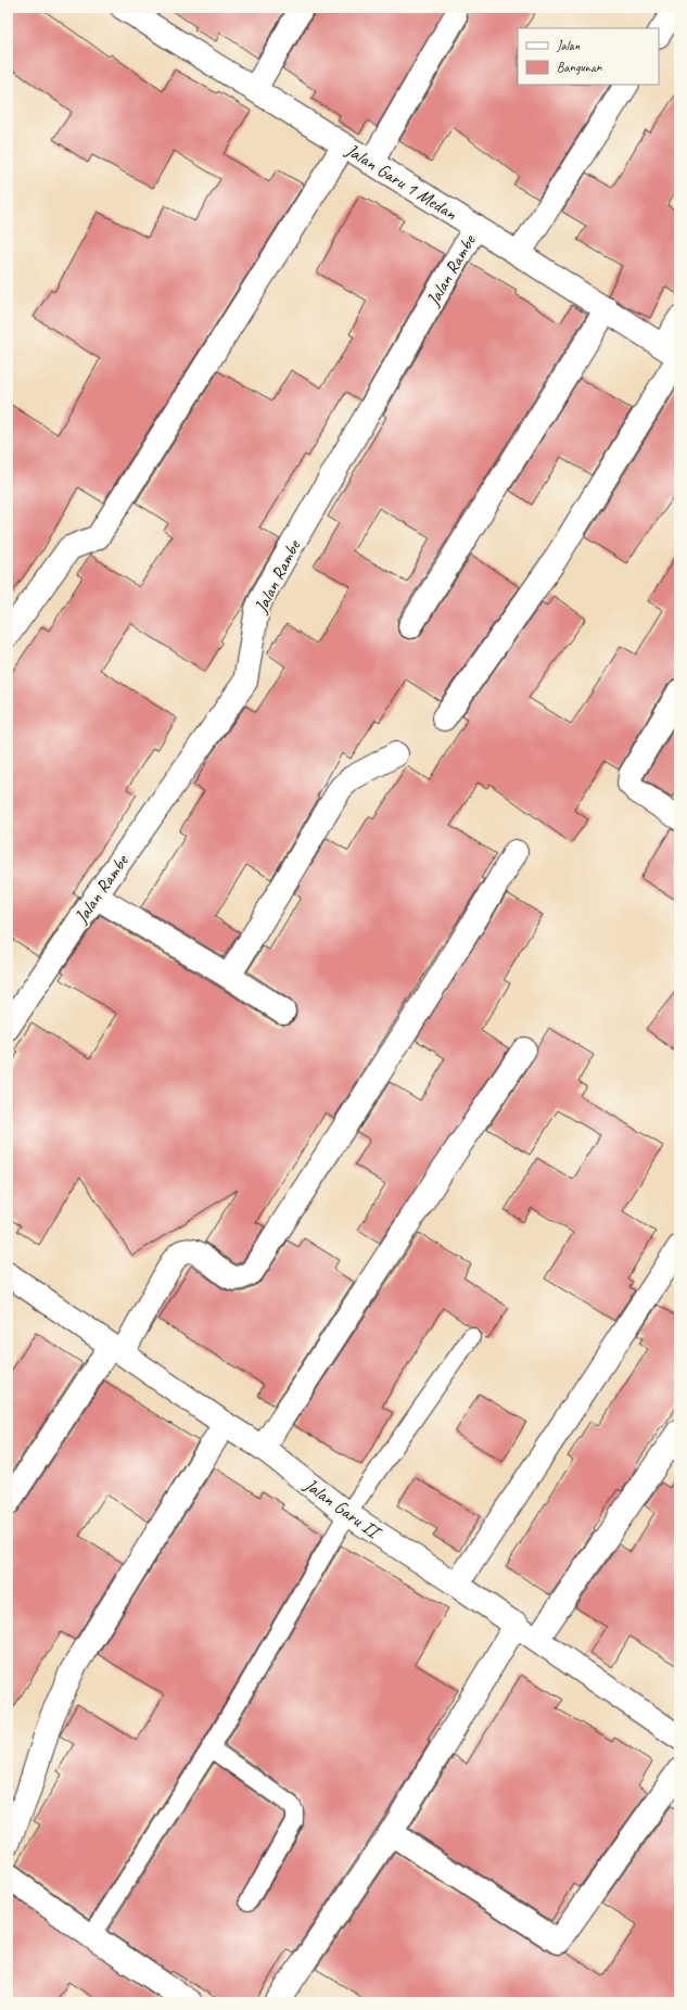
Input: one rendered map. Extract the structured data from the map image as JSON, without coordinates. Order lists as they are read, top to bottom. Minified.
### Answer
{"streets":{"street":["Jalan Garu 1 Medan","Jalan Rambe","Jalan Garu II"]},"crossings":[["Jalan Garu 1 Medan","Jalan Rambe"]],"legend":["Jalan","Bangunan"]}
